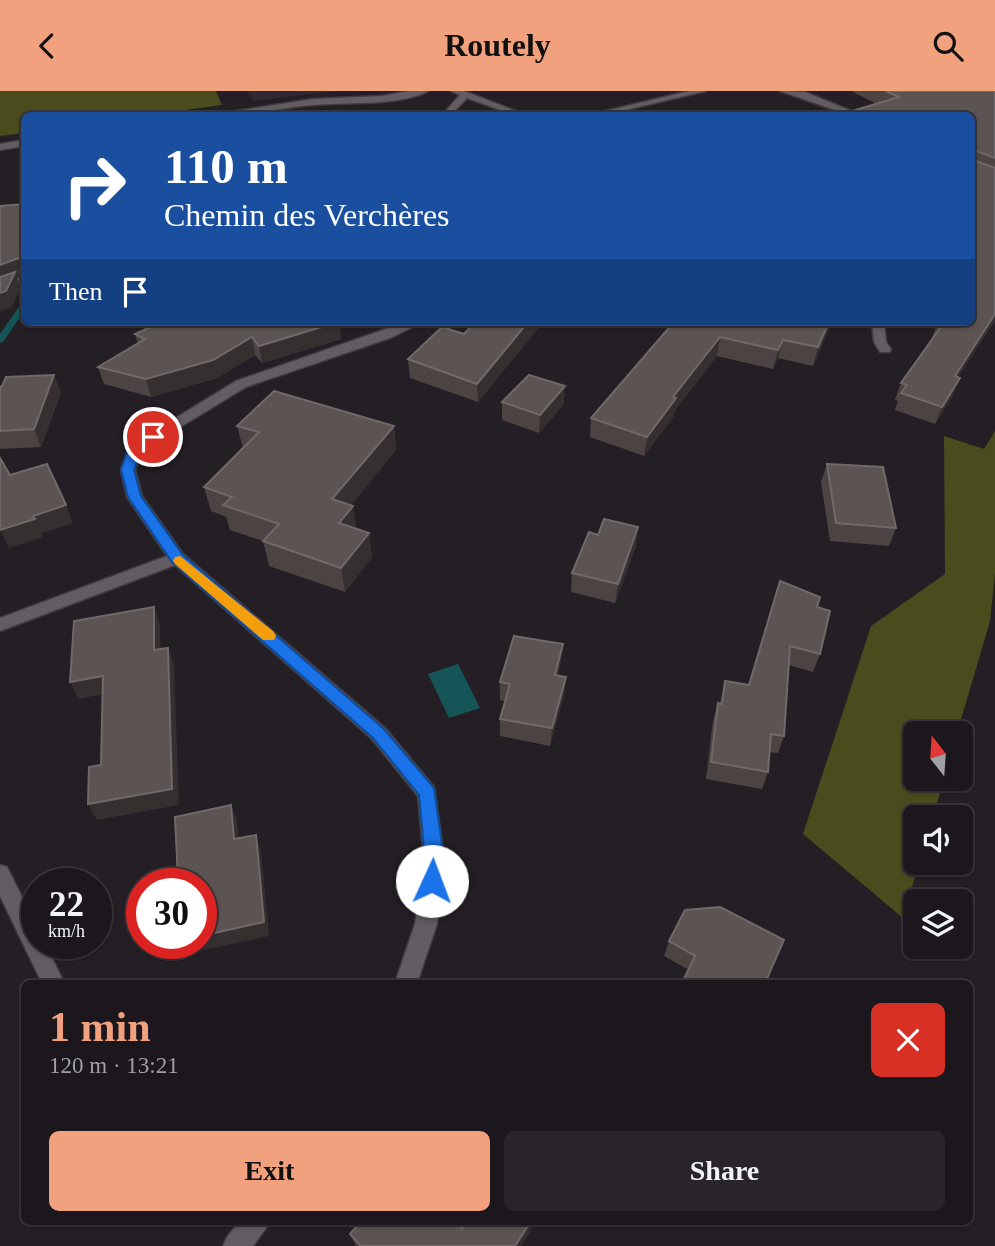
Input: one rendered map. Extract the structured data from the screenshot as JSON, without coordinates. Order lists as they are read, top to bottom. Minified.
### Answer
{"north":"top","page":{"header":"Routely","turn":["110 m","Chemin des Verchères"],"then":"Then","speed":"22 km/h","limit":"30","heading":["1 min","120 m · 13:21"],"buttons":["Exit","Share"]}}
